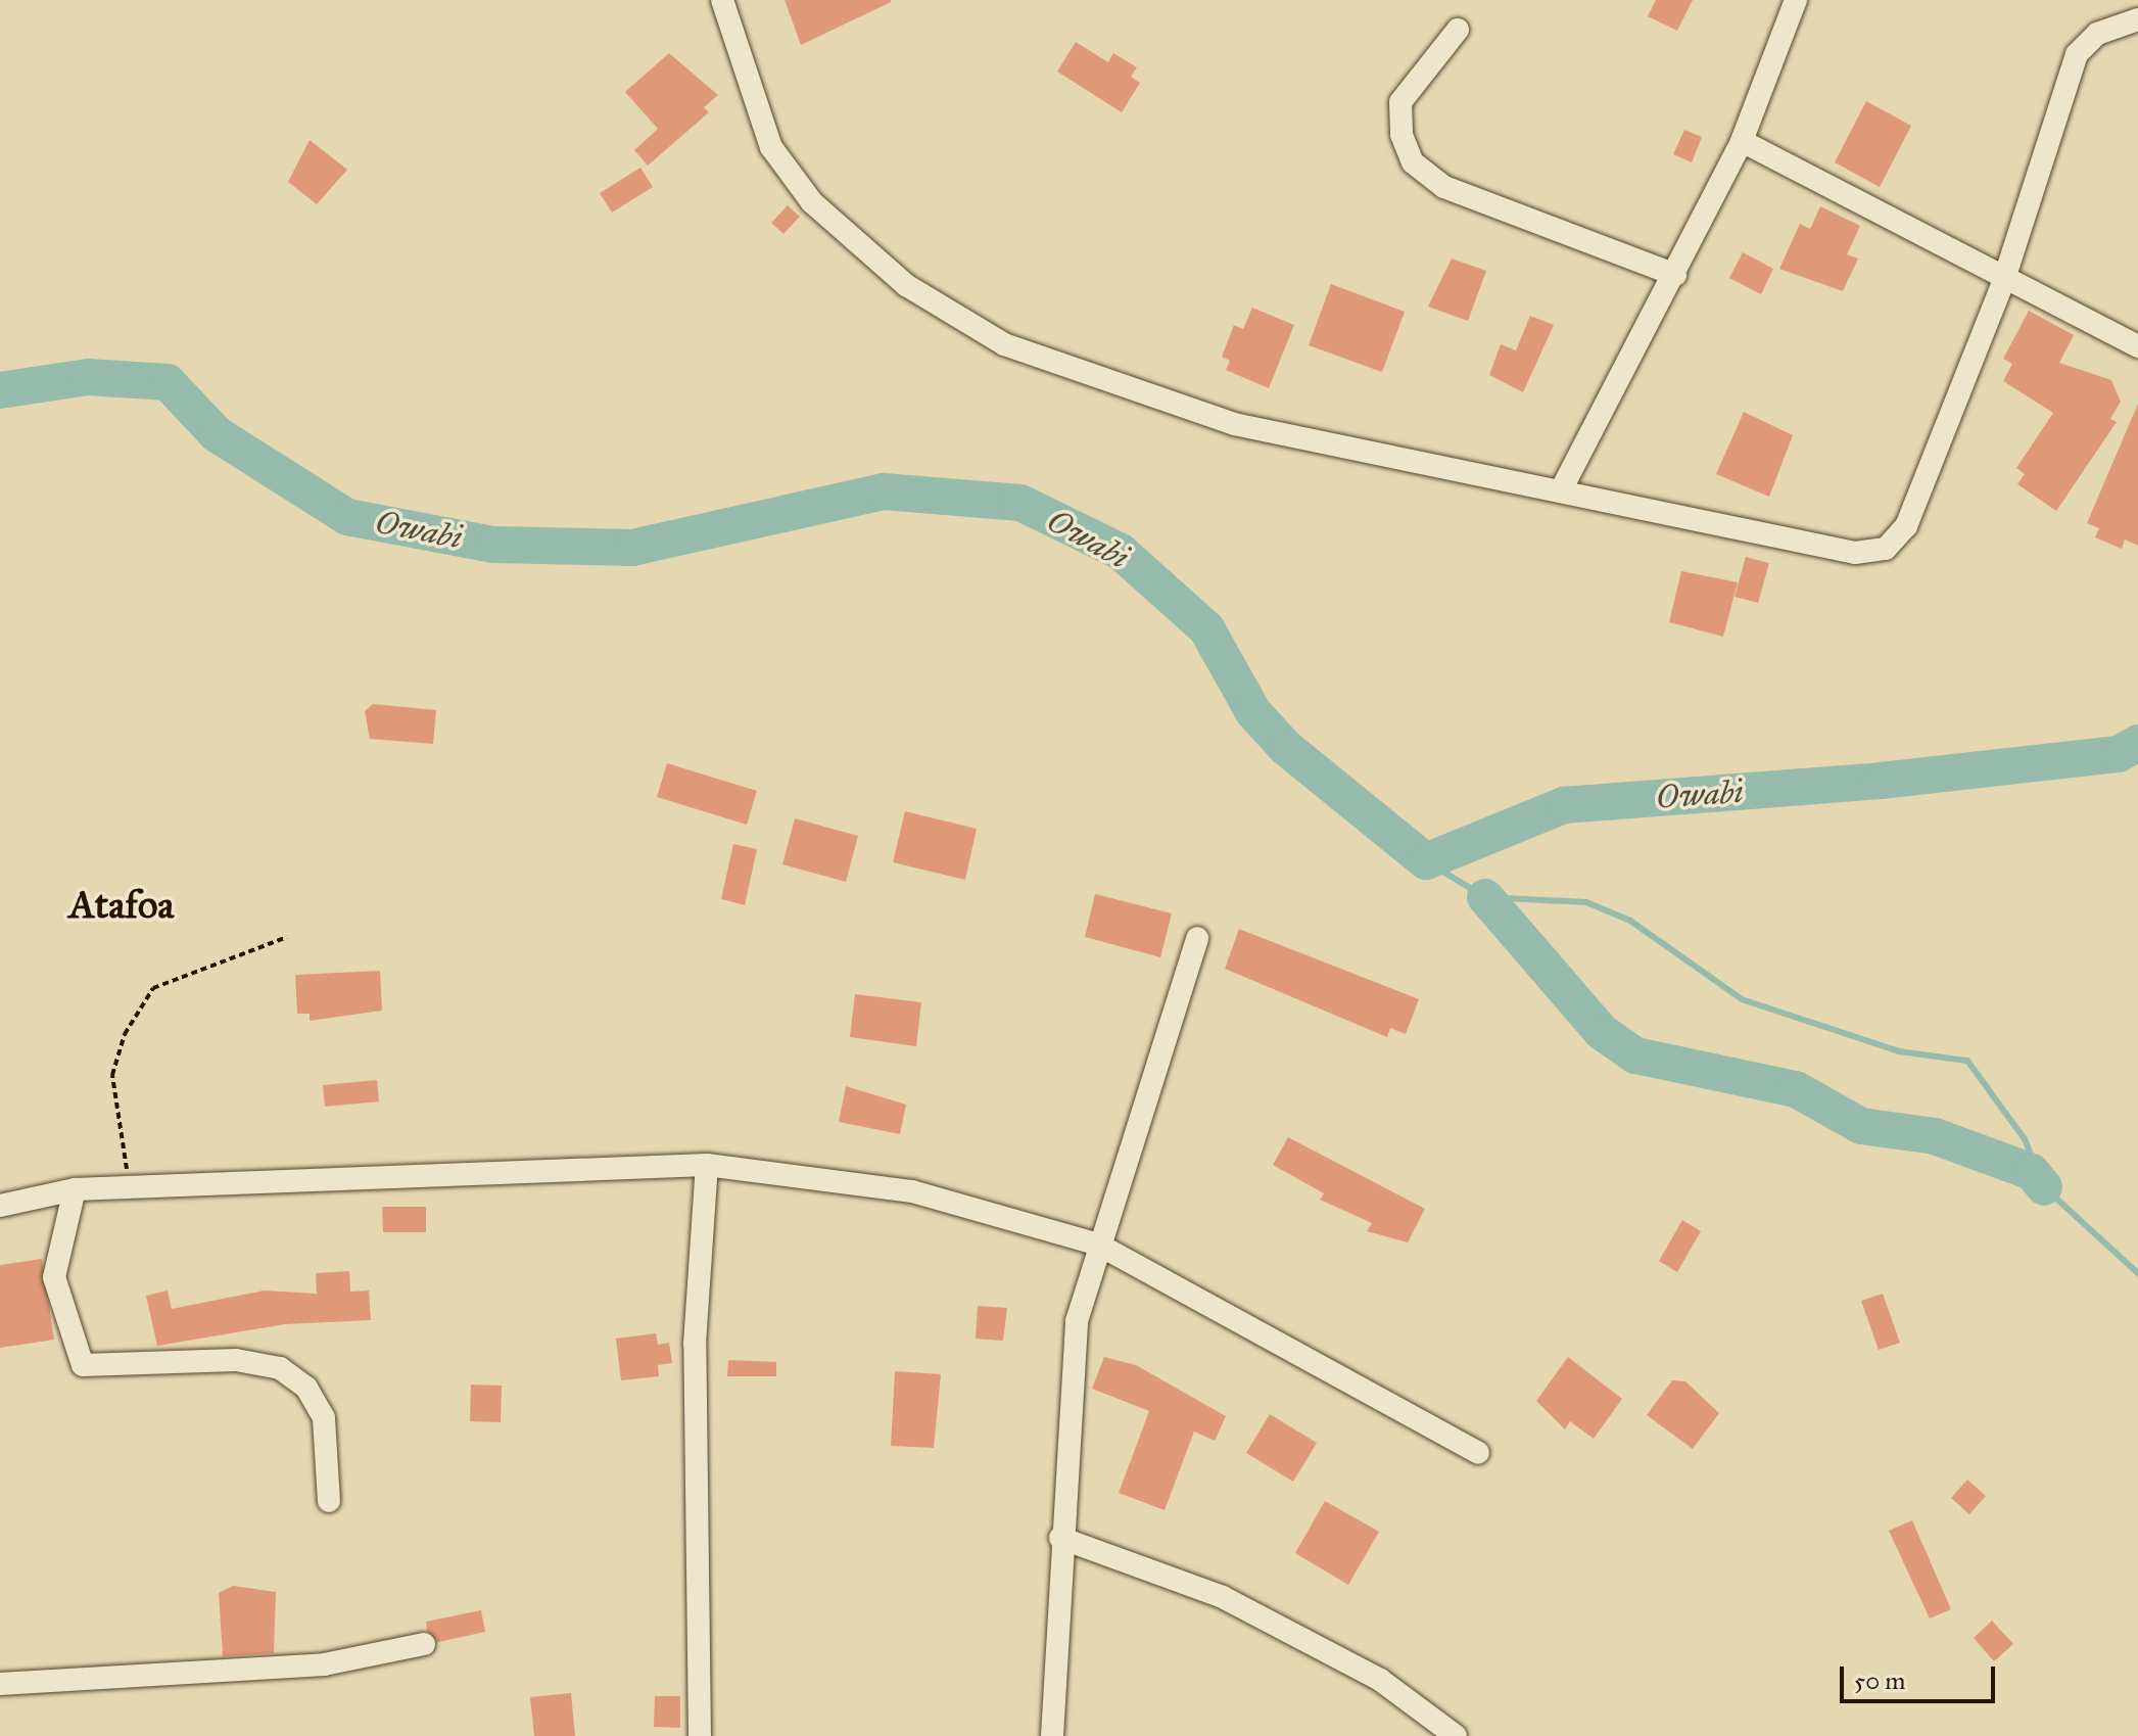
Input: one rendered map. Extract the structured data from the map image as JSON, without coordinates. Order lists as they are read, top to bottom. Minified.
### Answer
{"districts":["Atafoa"],"water":["Owabi"],"scale_bar":"50 m"}
